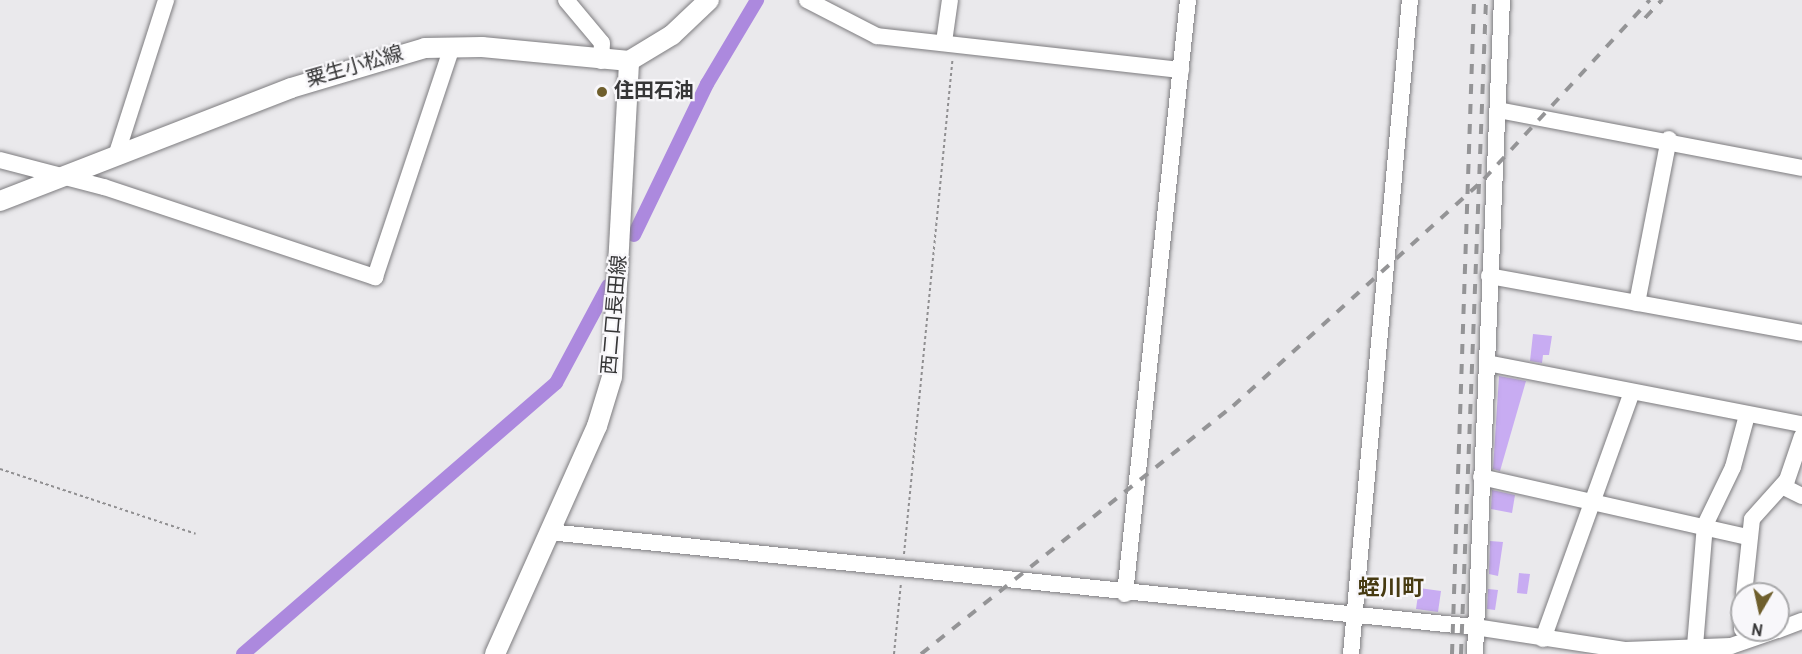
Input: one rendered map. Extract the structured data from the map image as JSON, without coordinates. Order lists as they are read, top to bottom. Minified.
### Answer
{"streets":{"main road":["粟生小松線","西二口長田線"]},"crossings":[["粟生小松線","西二口長田線"]],"districts":["蛭川町"],"places":["住田石油"],"north":"bottom"}
